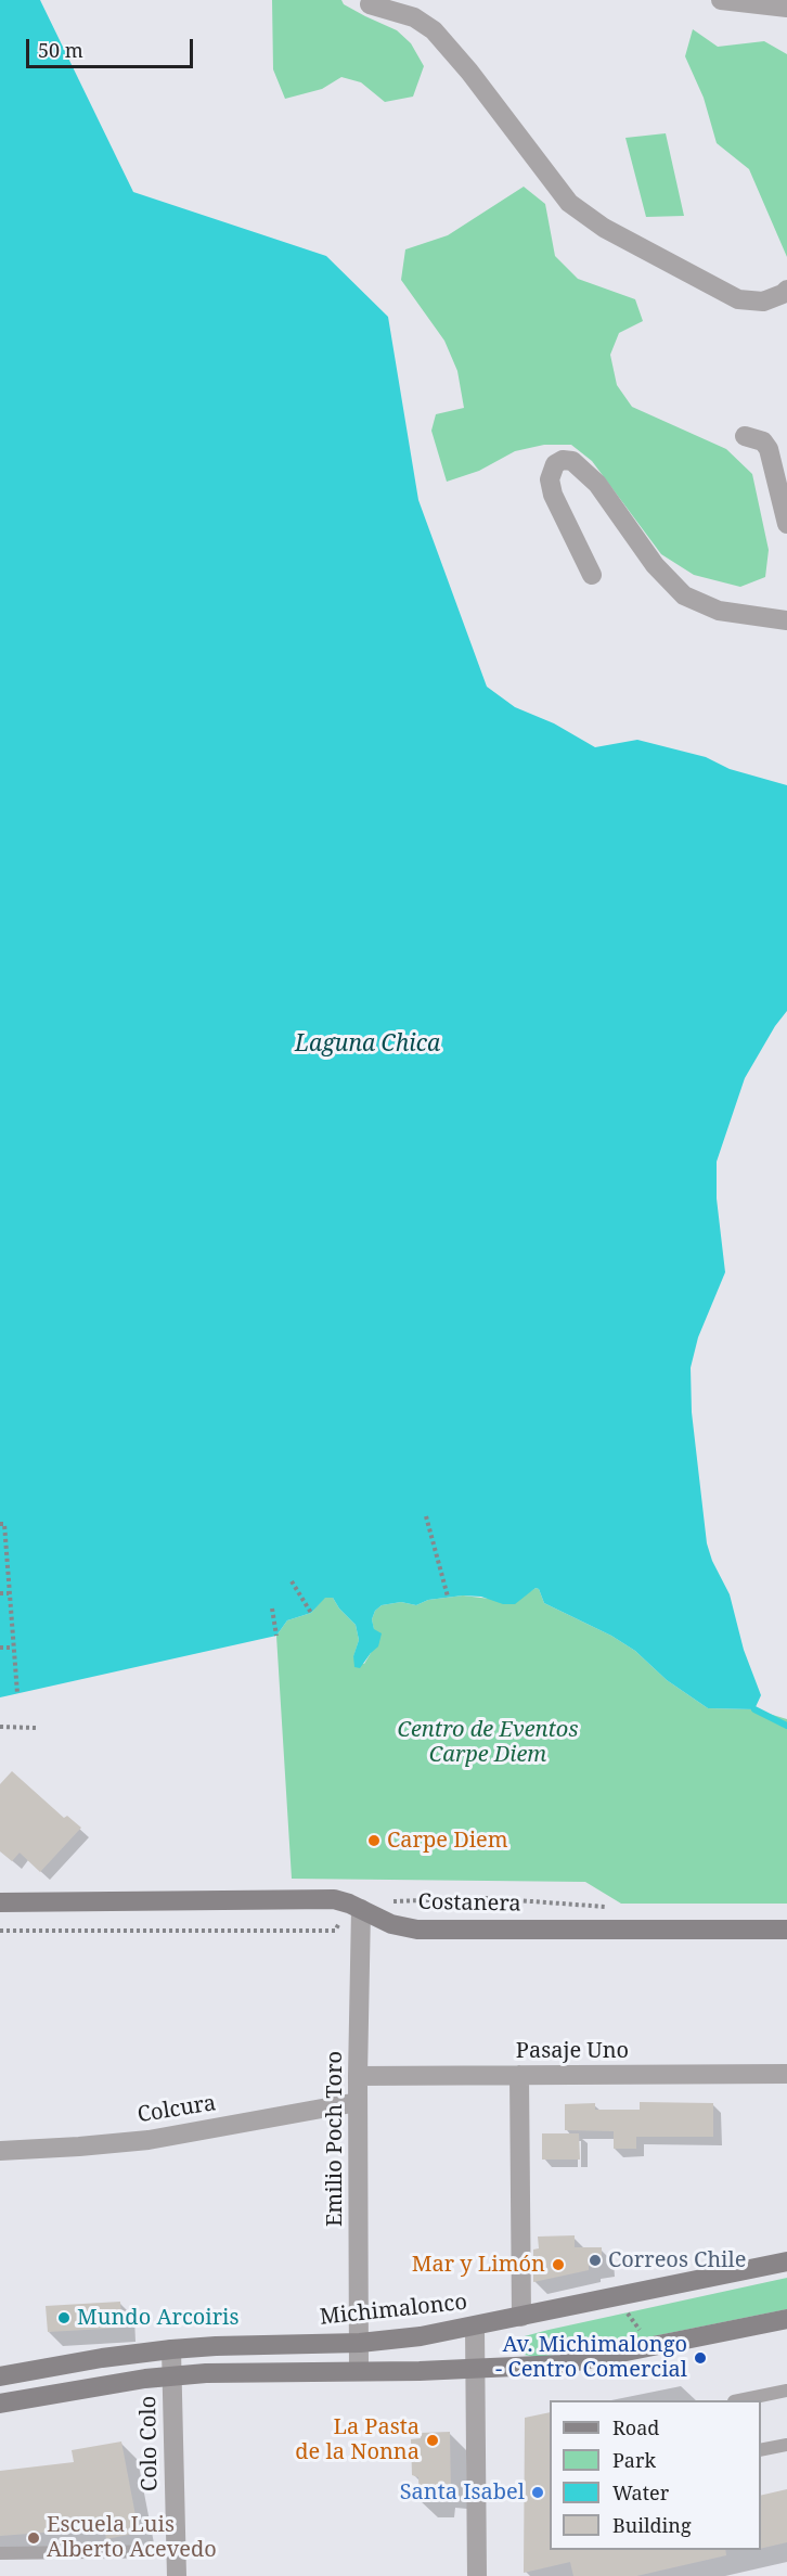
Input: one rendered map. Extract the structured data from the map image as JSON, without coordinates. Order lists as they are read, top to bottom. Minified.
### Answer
{"streets":{"main road":["Costanera","Michimalonco"],"street":["Pasaje Uno","Colcura","Emilio Poch Toro","Colo Colo"]},"crossings":[["Costanera","Emilio Poch Toro"],["Pasaje Uno","Emilio Poch Toro"],["Colcura","Emilio Poch Toro"],["Emilio Poch Toro","Michimalonco"],["Michimalonco","Colo Colo"]],"water":["Laguna Chica"],"parks":["Centro de Eventos Carpe Diem"],"places":["Carpe Diem","Correos Chile","Mar y Limón","Mundo Arcoiris","Av. Michimalongo - Centro Comercial","La Pasta de la Nonna","Santa Isabel","Escuela Luis Alberto Acevedo"],"legend":["Road","Park","Water","Building"],"scale_bar":"50 m"}
